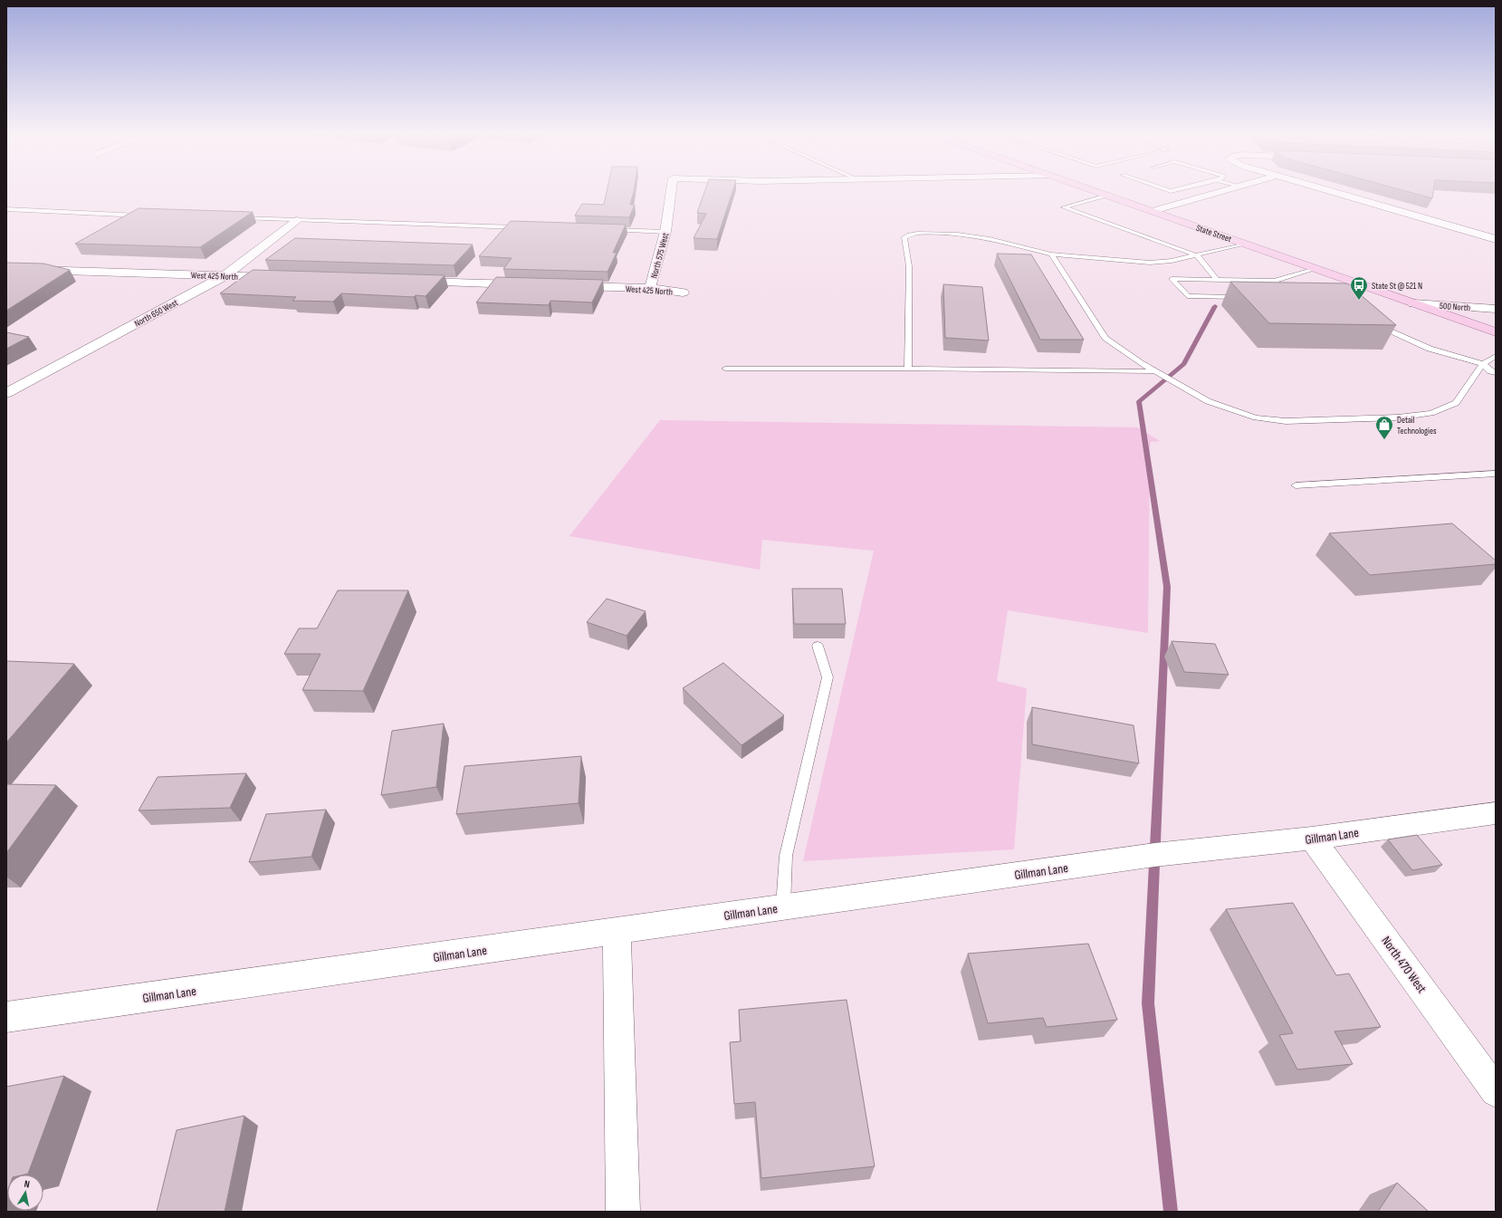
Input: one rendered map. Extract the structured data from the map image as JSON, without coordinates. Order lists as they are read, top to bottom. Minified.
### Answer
{"streets":{"main road":["State Street"],"street":["North 575 West","West 425 North","500 North","North 650 West","Gillman Lane","North 470 West"]},"crossings":[["State Street","500 North"],["North 575 West","West 425 North"],["West 425 North","North 650 West"],["Gillman Lane","North 470 West"]],"places":{"bus stop":["State St @ 521 N"],"shop":["Detail Technologies"]},"north":"top"}
